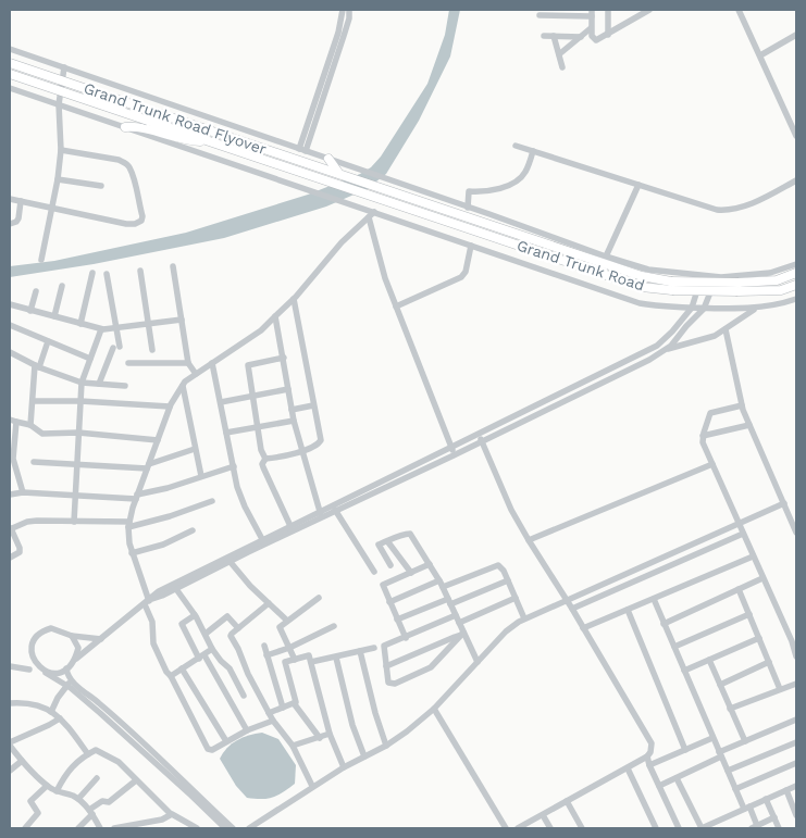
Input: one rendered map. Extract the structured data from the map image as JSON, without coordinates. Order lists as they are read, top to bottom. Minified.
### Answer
{"streets":{"highway":["Grand Trunk Road Flyover","Grand Trunk Road"]},"crossings":[["Grand Trunk Road Flyover","Grand Trunk Road"]]}
